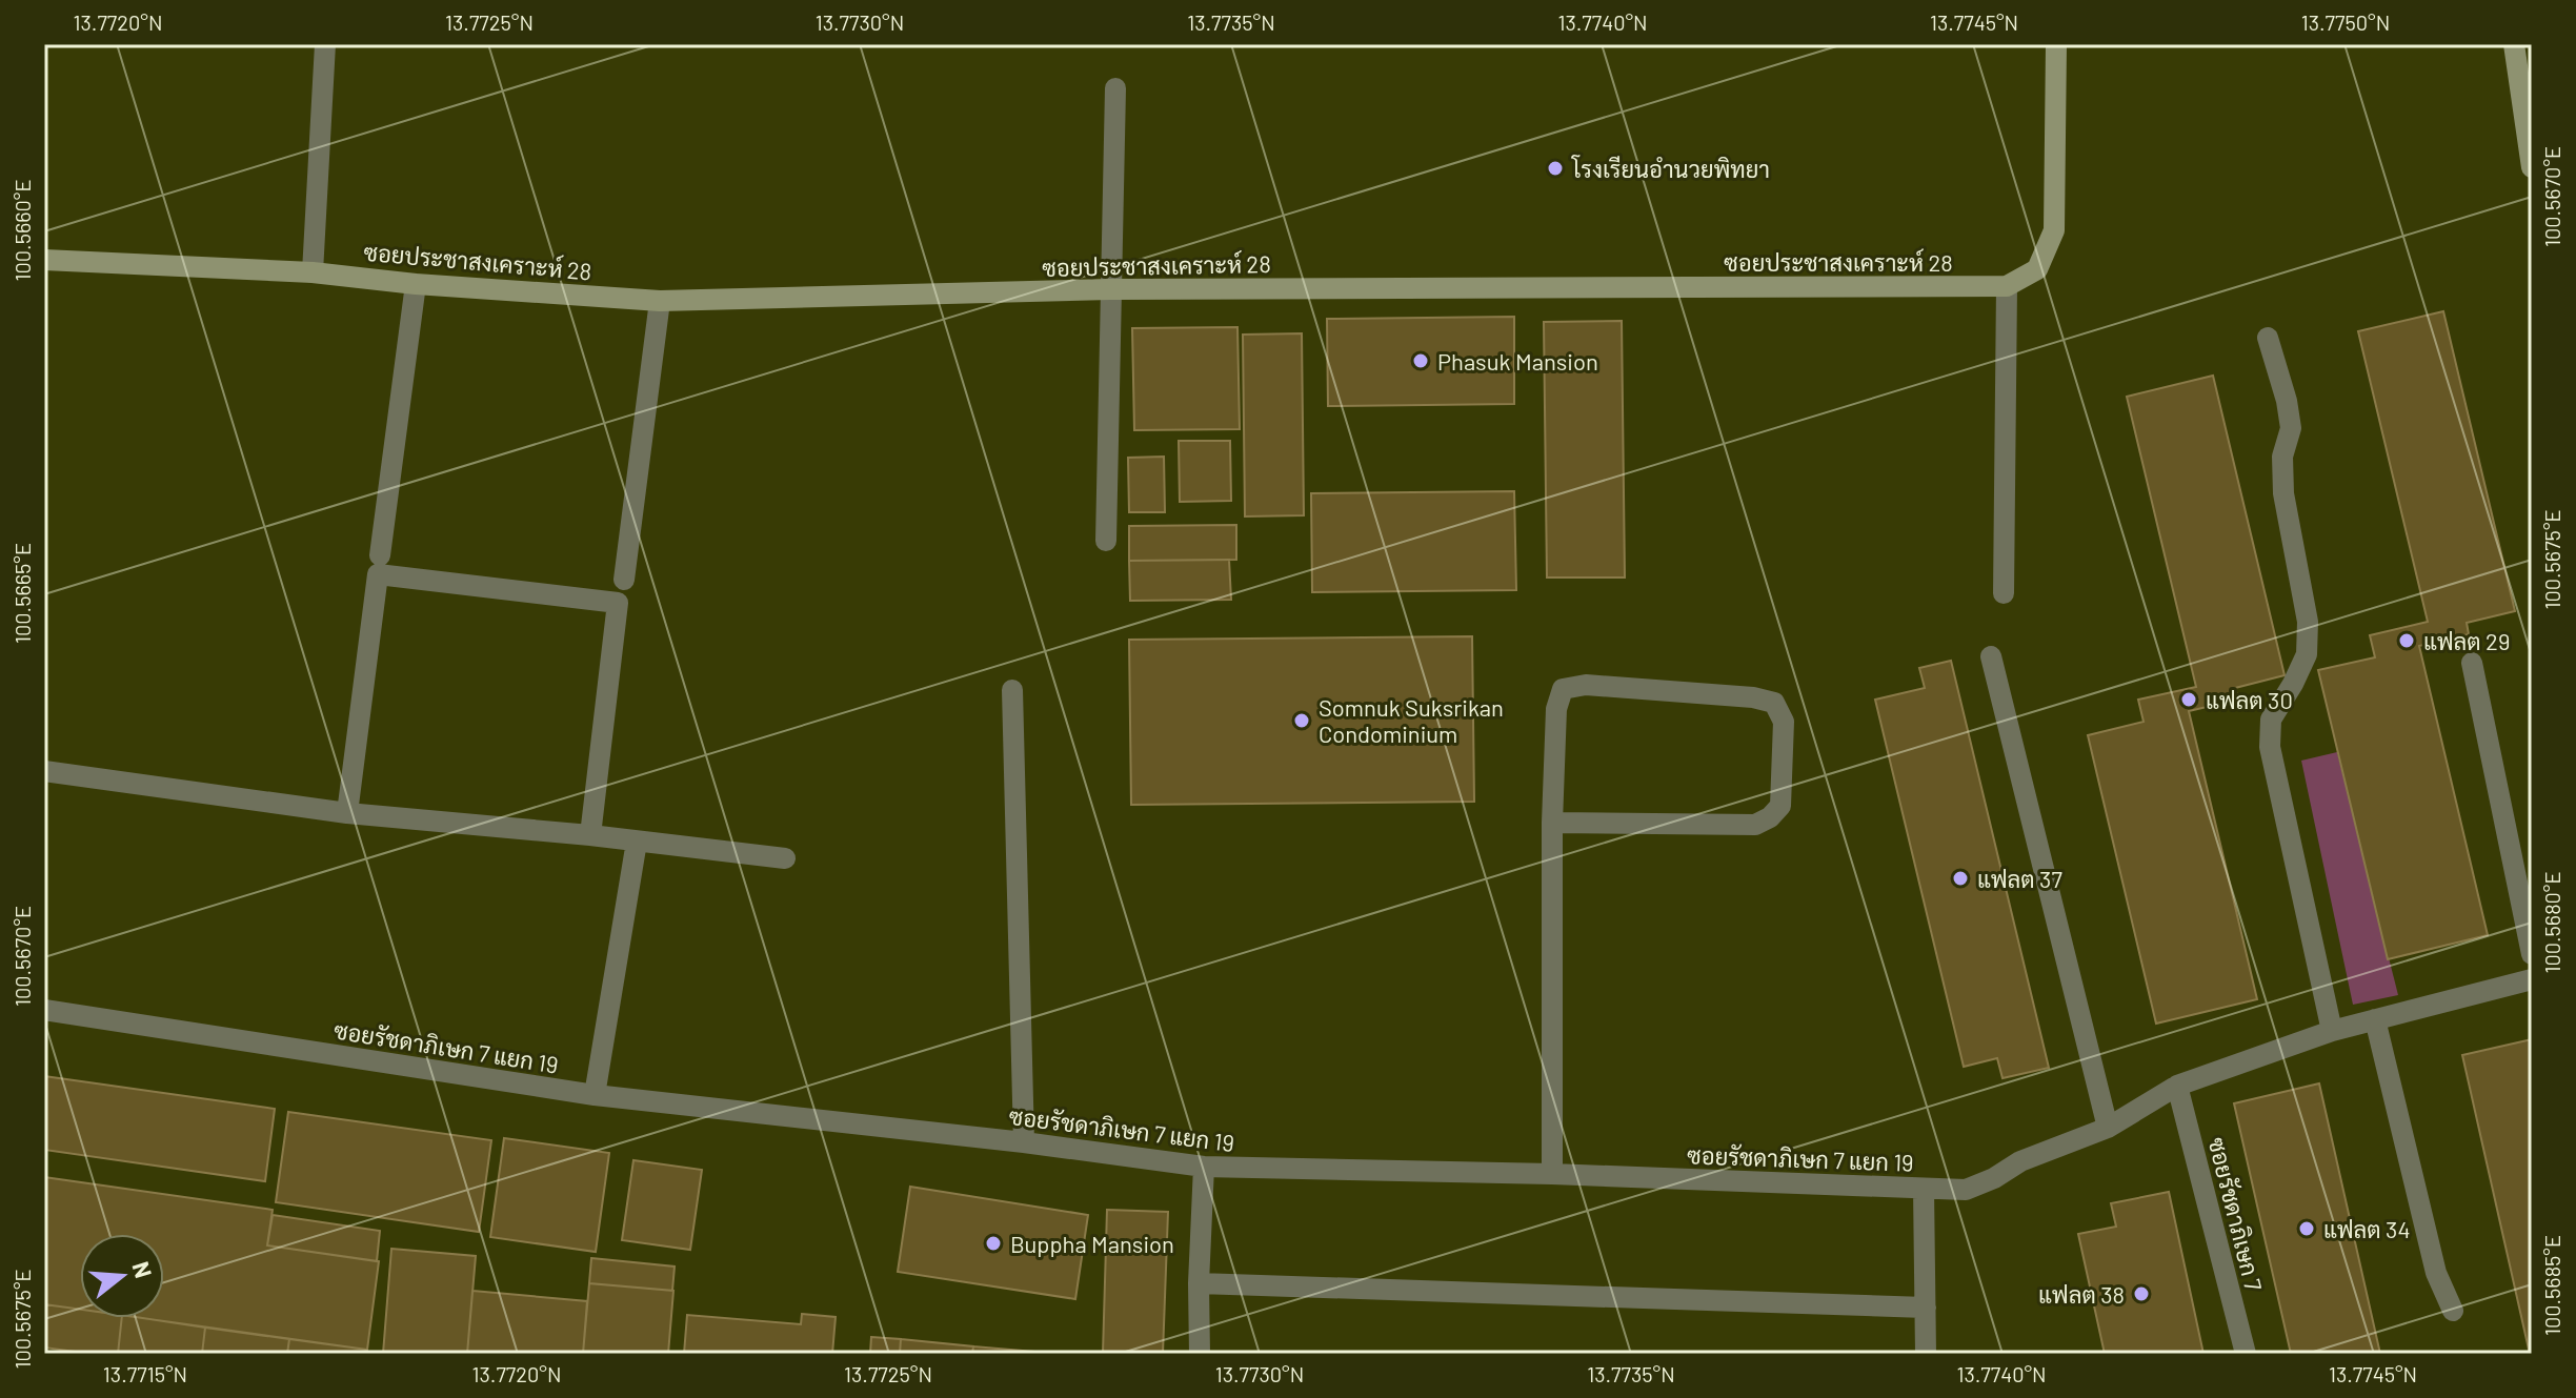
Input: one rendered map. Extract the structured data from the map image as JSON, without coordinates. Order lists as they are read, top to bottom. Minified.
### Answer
{"streets":{"street":["ซอยประชาสงเคราะห์ 28","ซอยรัชดาภิเษก 7 แยก 19","ซอยรัชดาภิเษก 7"]},"crossings":[["ซอยรัชดาภิเษก 7 แยก 19","ซอยรัชดาภิเษก 7"]],"places":["โรงเรียนอำนวยพิทยา","Phasuk Mansion","แฟลต 29","แฟลต 30","Somnuk Suksrikan Condominium","แฟลต 37","แฟลต 34","Buppha Mansion","แฟลต 38"],"north":"right","coordinates":["13.7720°N","13.7725°N","13.7730°N","13.7735°N","13.7740°N","13.7745°N","13.7750°N","100.5670°E","100.5660°E","100.5675°E","100.5665°E","100.5680°E","100.5685°E","13.7715°N"]}
